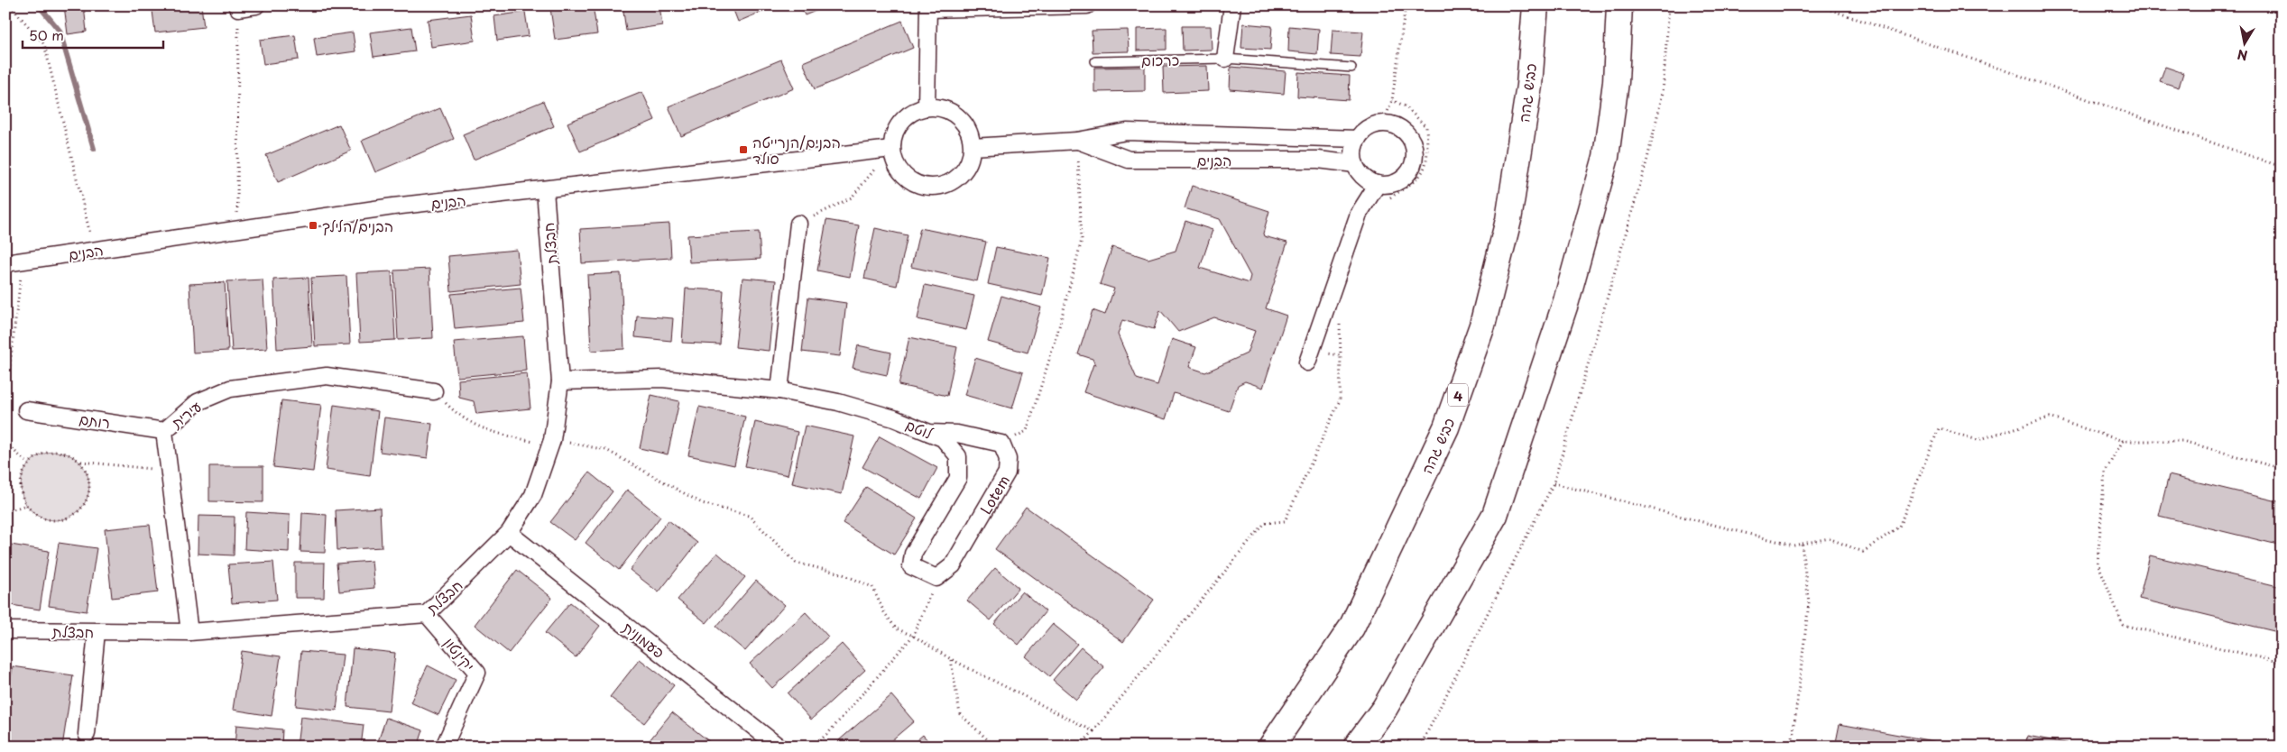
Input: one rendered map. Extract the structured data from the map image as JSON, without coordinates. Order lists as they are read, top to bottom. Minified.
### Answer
{"streets":{"highway":["כביש גהה","4"],"street":["הבנים","חבצלת","עירית","רותם","לוטם","Lotem","פעמונית","יקינטון"],"lane":["כרכום"]},"crossings":[["הבנים","חבצלת"],["חבצלת","עירית"],["חבצלת","לוטם"],["חבצלת","פעמונית"],["חבצלת","יקינטון"],["עירית","רותם"],["לוטם","Lotem"]],"places":{"transit":["הבנים/הנרייטה סולד","הבנים/הלילך"]},"scale_bar":"50 m","north":"bottom"}
